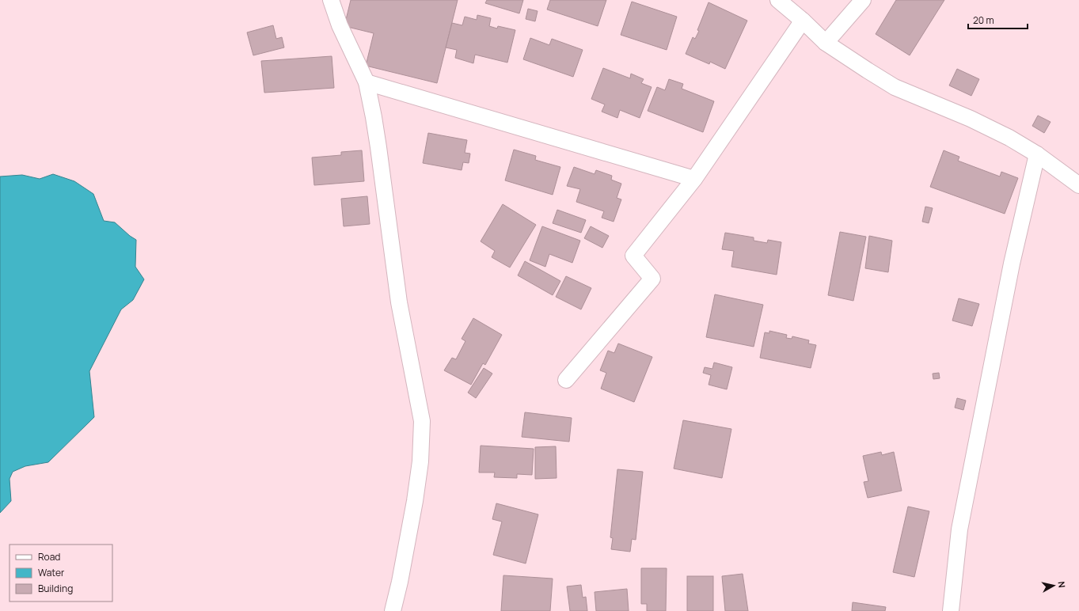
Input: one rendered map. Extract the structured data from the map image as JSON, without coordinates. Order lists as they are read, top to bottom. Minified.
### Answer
{"legend":["Road","Water","Building"],"scale_bar":"20 m","north":"right"}
